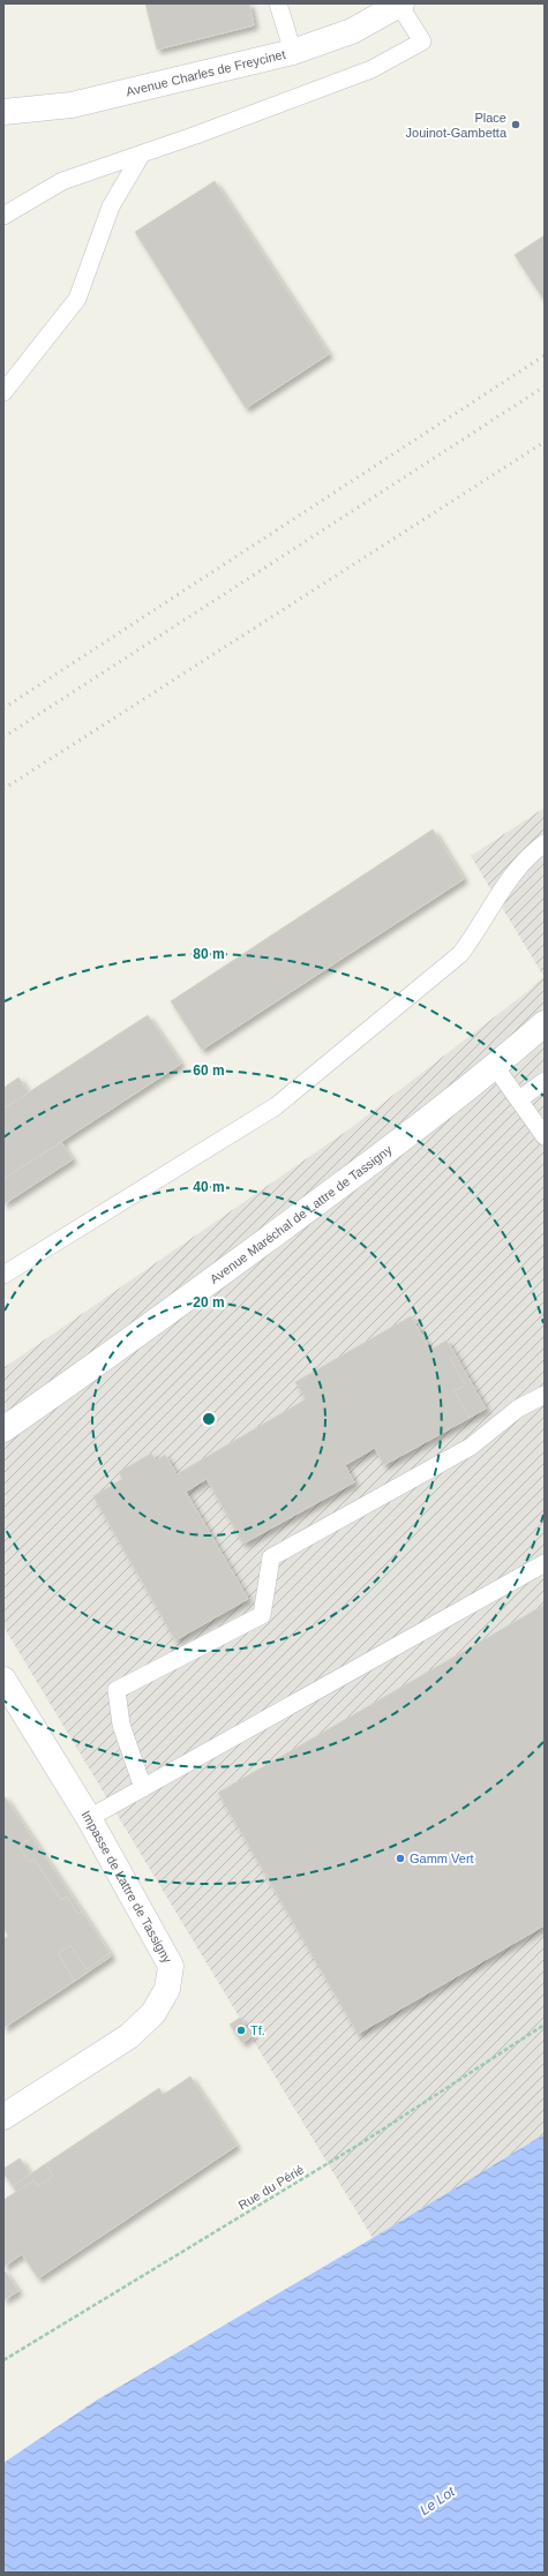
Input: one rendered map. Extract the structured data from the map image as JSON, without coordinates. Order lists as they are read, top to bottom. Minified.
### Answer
{"streets":{"street":["Avenue Charles de Freycinet","Avenue Maréchal de Lattre de Tassigny","Impasse de Lattre de Tassigny"],"path":["Rue du Périé"]},"water":["Le Lot"],"places":["Place Jouinot-Gambetta","Gamm Vert","Tf."],"rings":["80 m","60 m","40 m","20 m"]}
